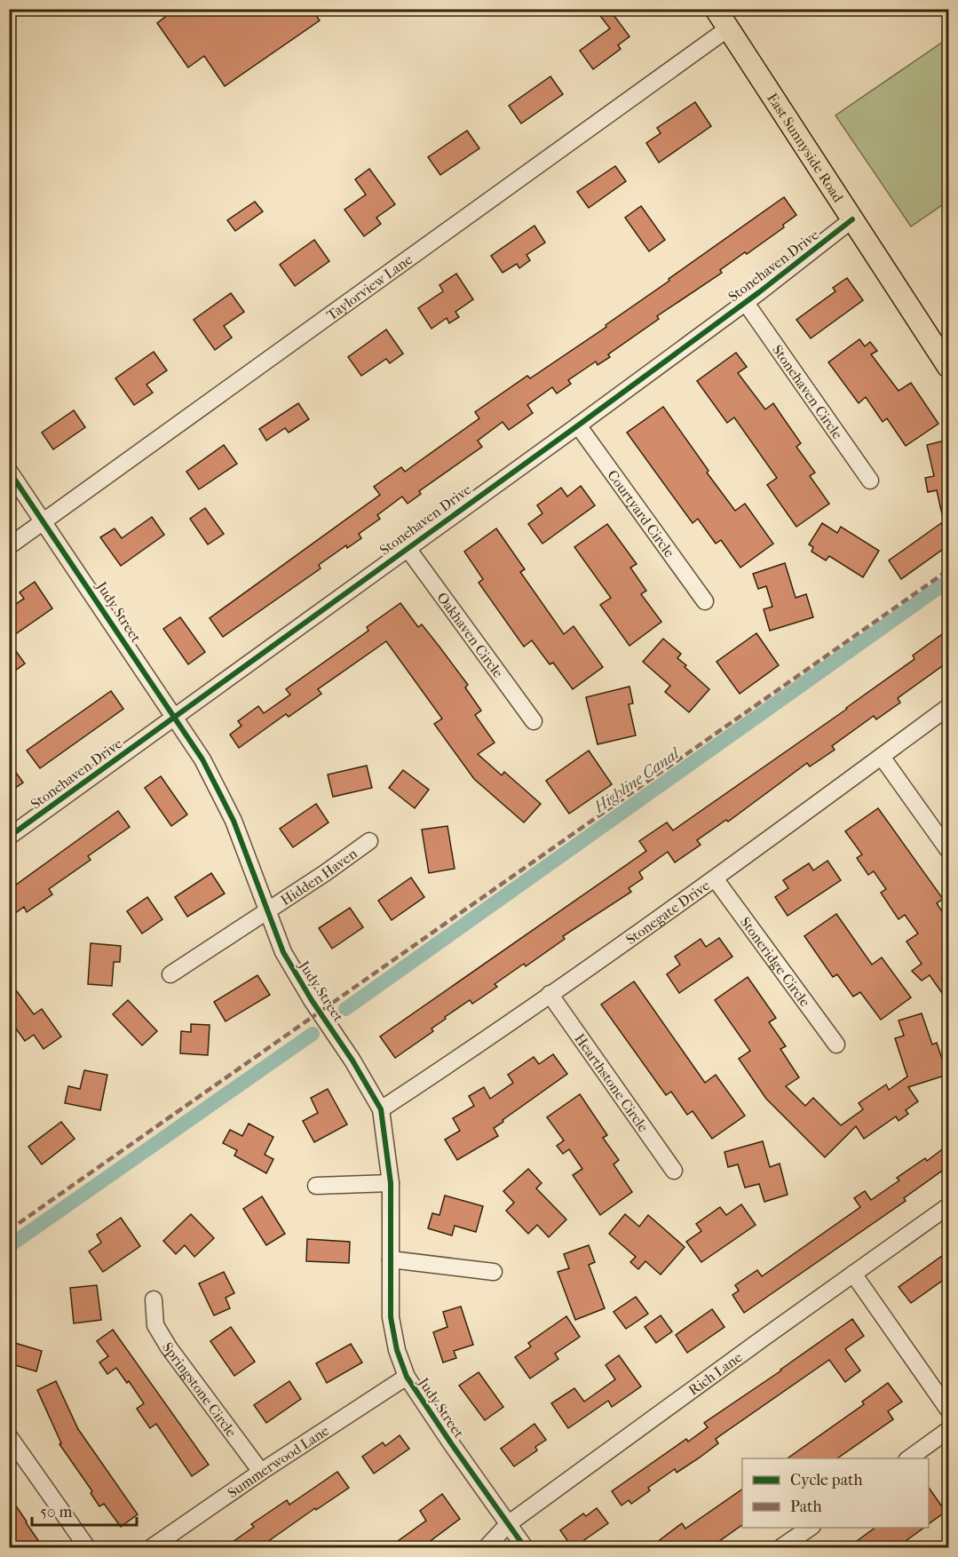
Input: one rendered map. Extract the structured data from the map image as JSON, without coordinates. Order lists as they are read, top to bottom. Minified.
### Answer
{"streets":{"main road":["East Sunnyside Road"],"street":["Stonehaven Drive","Taylorview Lane","Stonehaven Circle","Courtyard Circle","Judy Street","Oakhaven Circle","Hidden Haven","Stonegate Drive","Stoneridge Circle","Hearthstone Circle","Rich Lane","Springstone Circle","Summerwood Lane"]},"crossings":[["East Sunnyside Road","Stonehaven Drive"],["East Sunnyside Road","Taylorview Lane"],["Stonehaven Drive","Stonehaven Circle"],["Stonehaven Drive","Courtyard Circle"],["Stonehaven Drive","Judy Street"],["Stonehaven Drive","Oakhaven Circle"],["Taylorview Lane","Judy Street"],["Judy Street","Hidden Haven"],["Judy Street","Stonegate Drive"],["Judy Street","Rich Lane"],["Judy Street","Summerwood Lane"],["Stonegate Drive","Stoneridge Circle"],["Stonegate Drive","Hearthstone Circle"],["Springstone Circle","Summerwood Lane"]],"water":["Highline Canal"],"legend":["Cycle path","Path"],"scale_bar":"50 m"}
